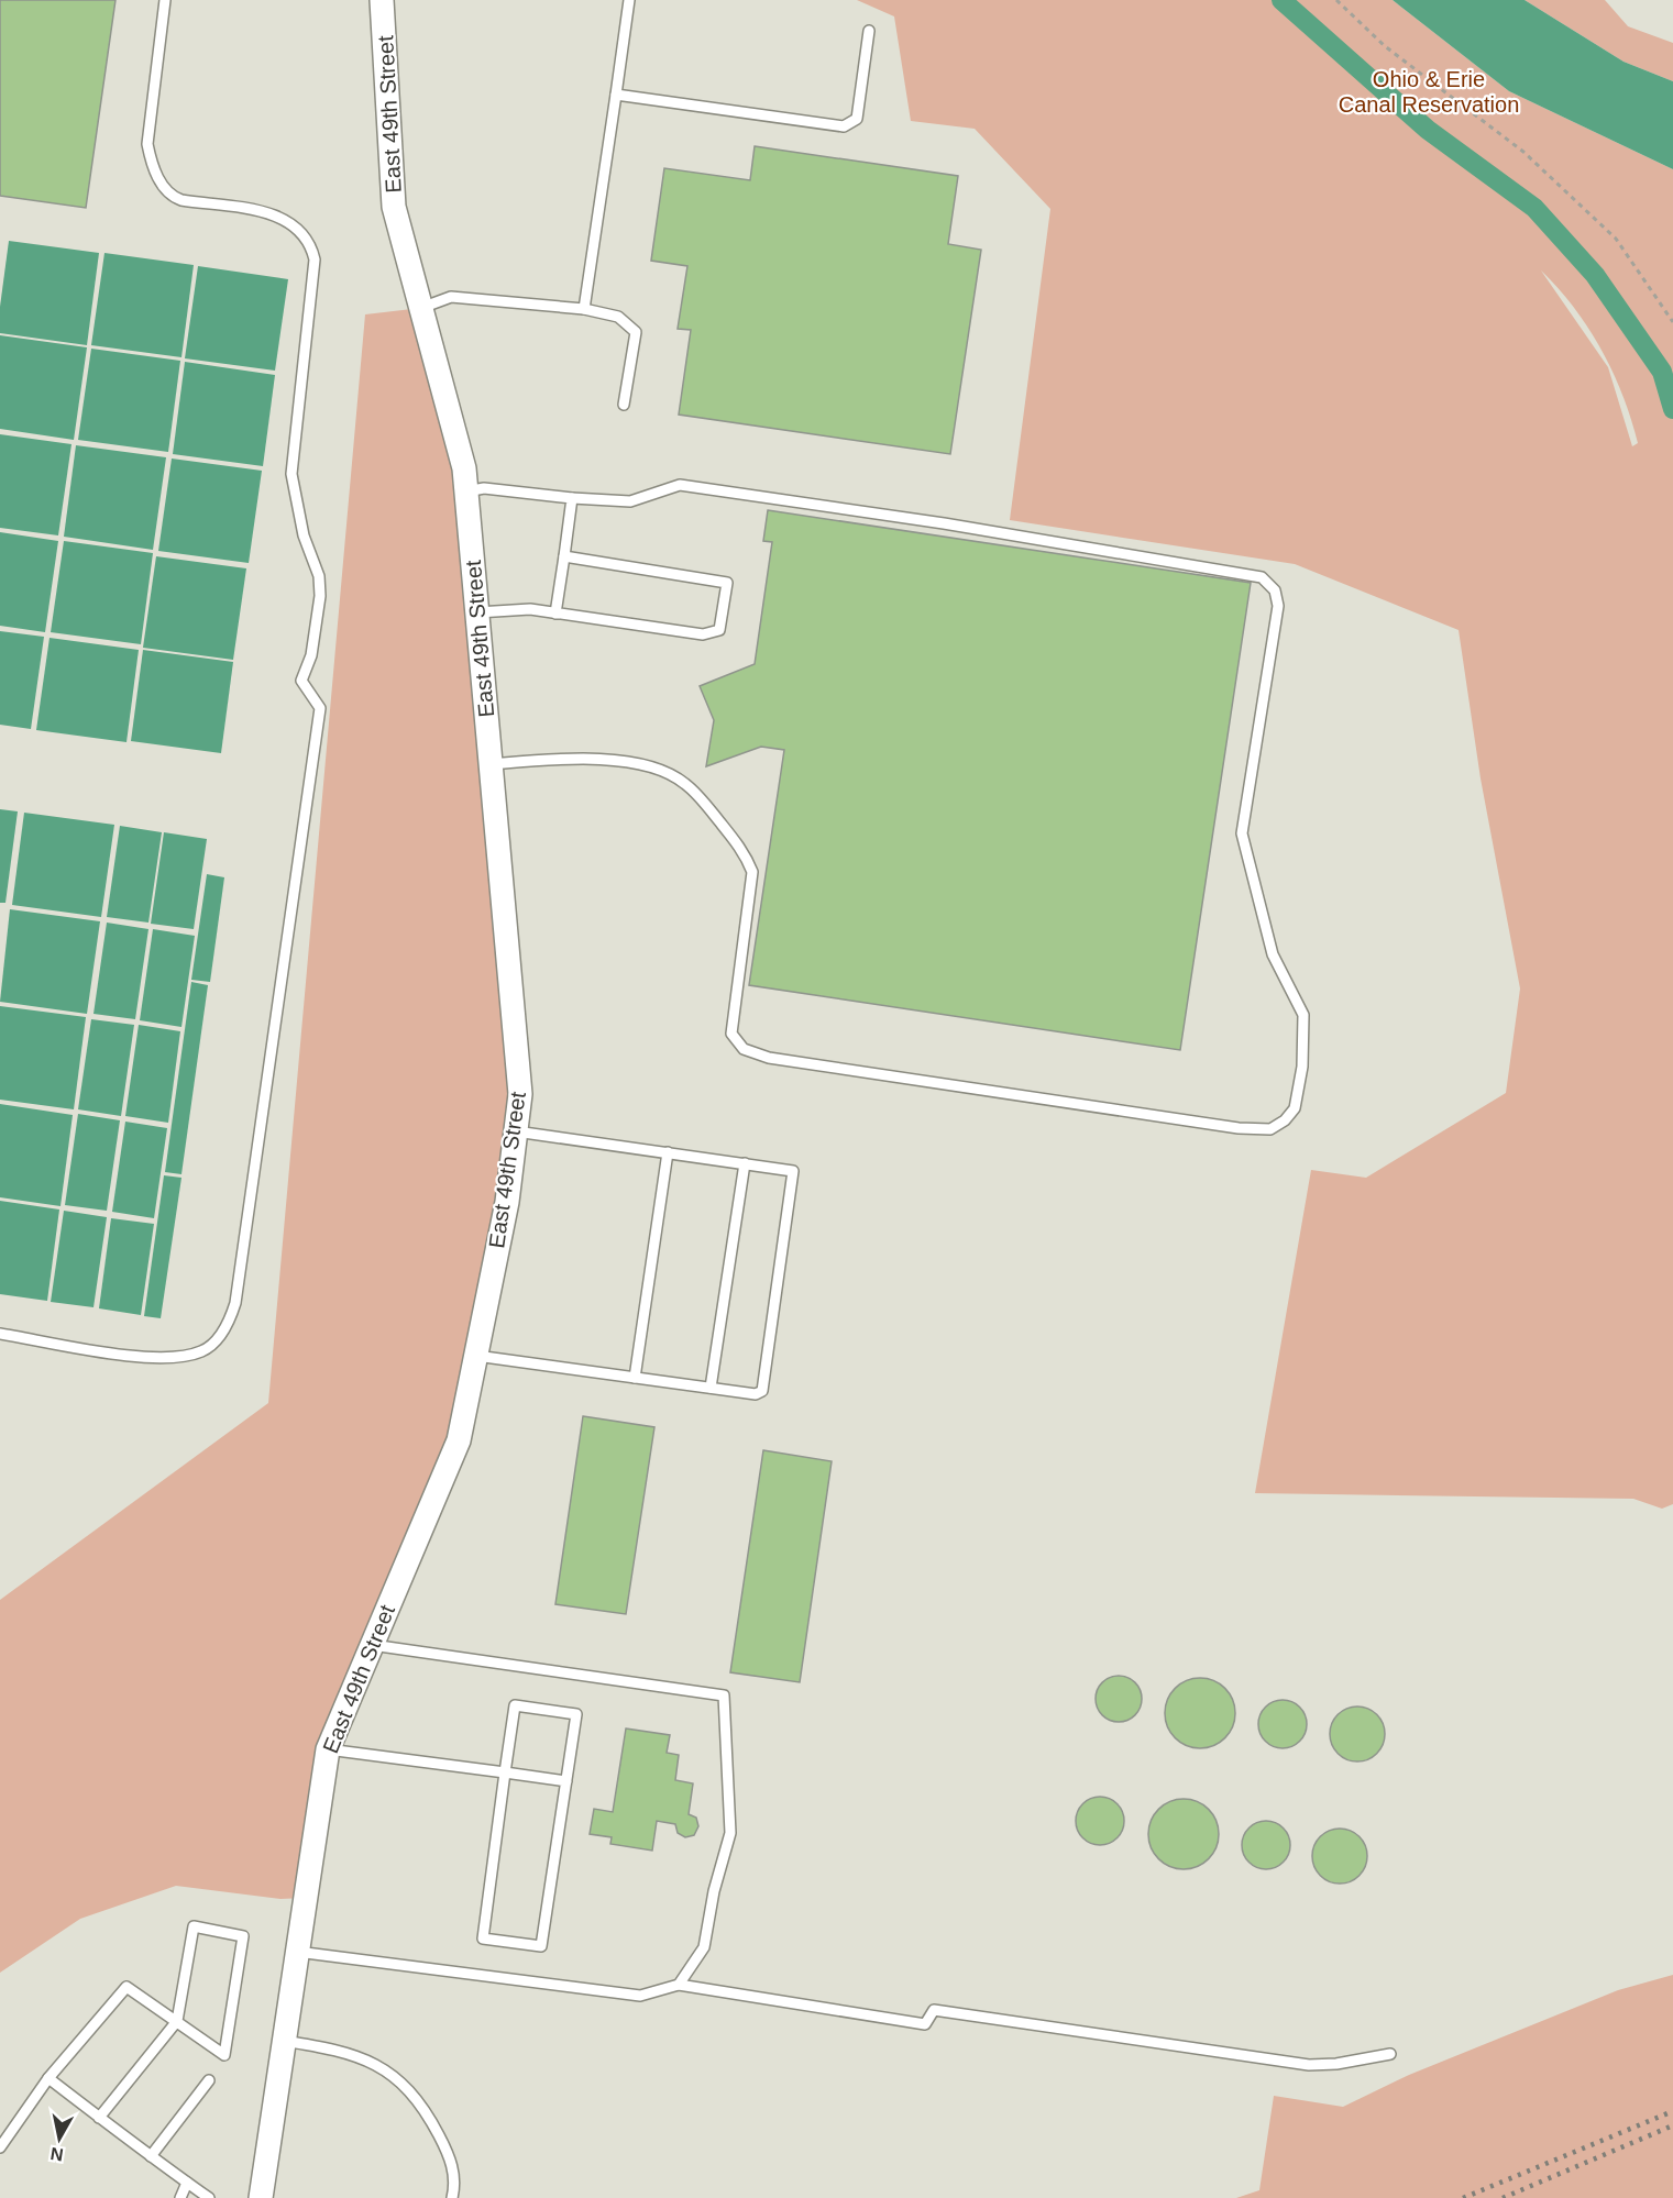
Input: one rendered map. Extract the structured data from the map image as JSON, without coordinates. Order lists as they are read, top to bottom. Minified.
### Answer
{"streets":{"street":["East 49th Street"]},"parks":["Ohio & Erie Canal Reservation"],"north":"bottom"}
